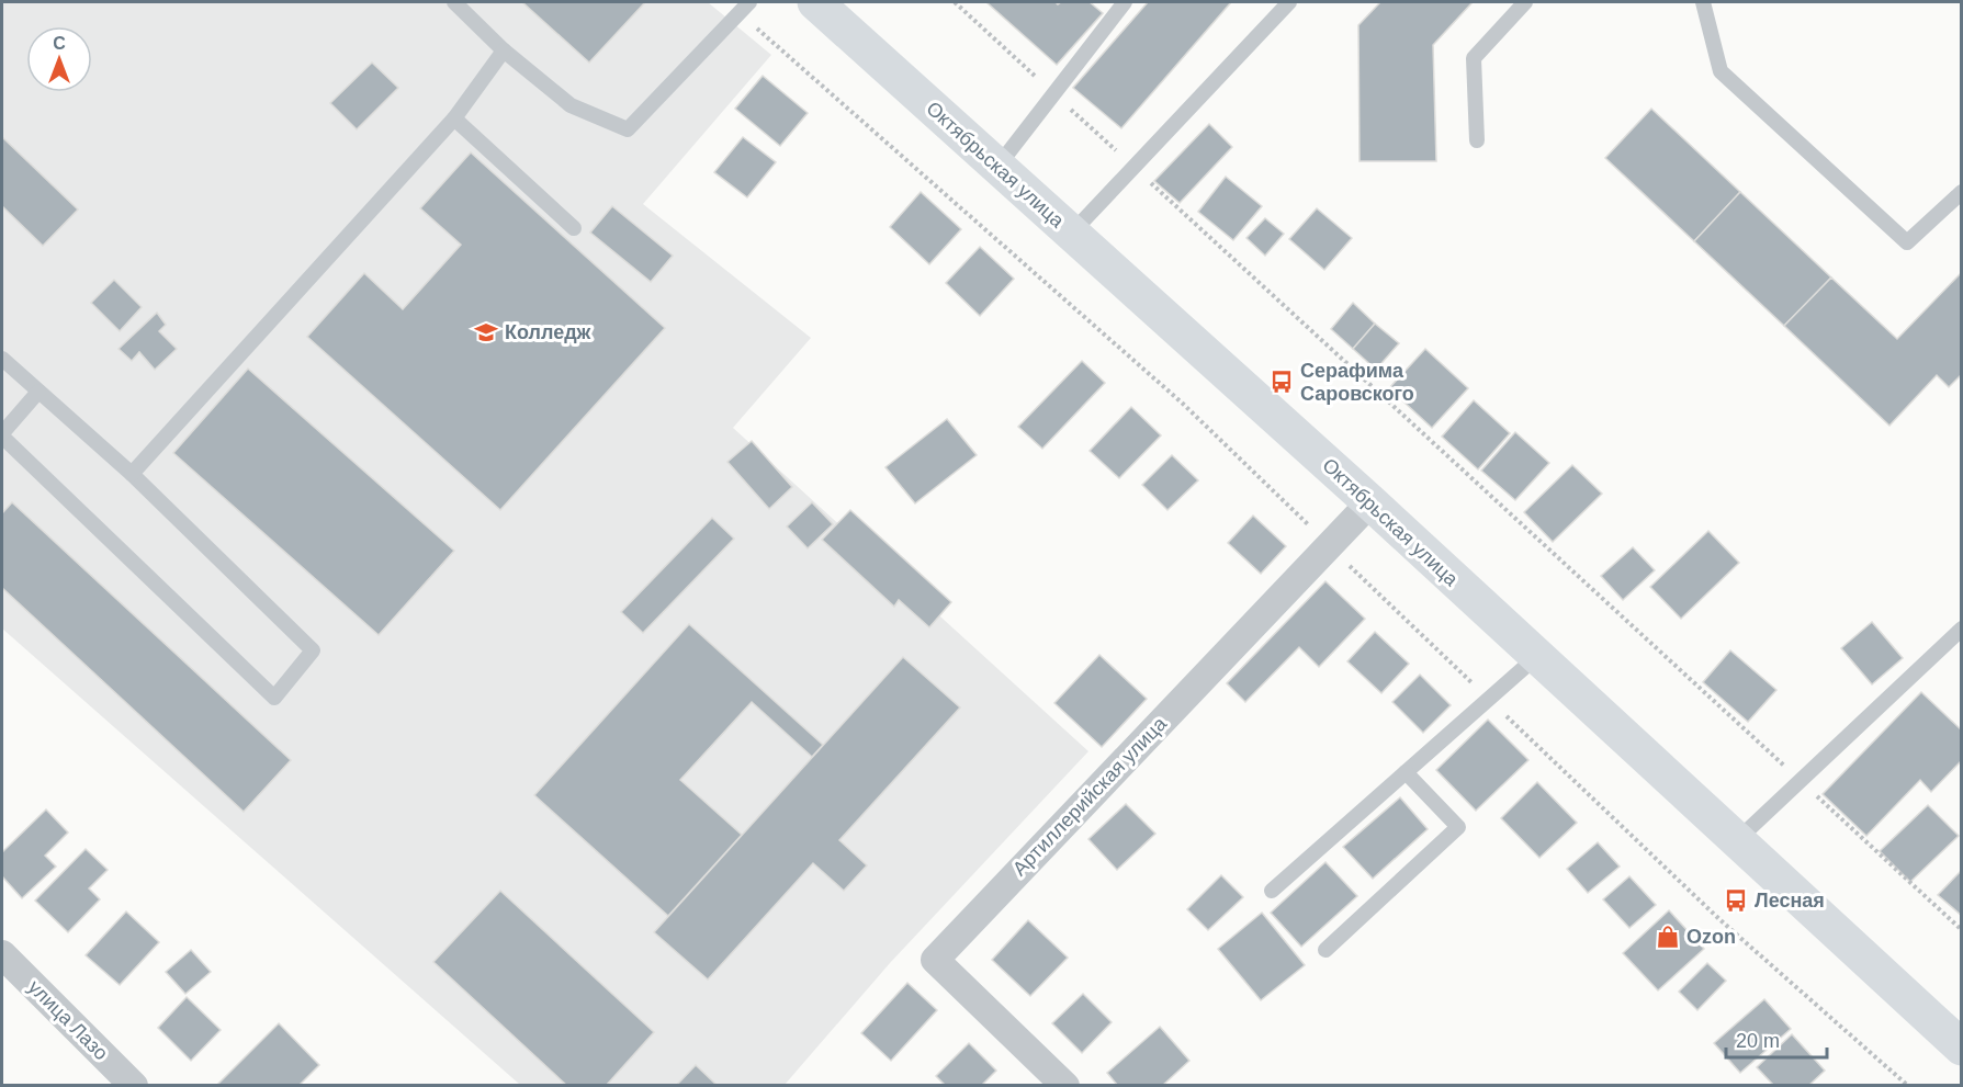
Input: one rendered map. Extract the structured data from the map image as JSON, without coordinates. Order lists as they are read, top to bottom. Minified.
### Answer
{"streets":{"main road":["Октябрьская улица"],"street":["Артиллерийская улица","улица Лазо"]},"crossings":[["Октябрьская улица","Артиллерийская улица"]],"places":{"school or university":["Колледж"],"bus stop":["Серафима Саровского","Лесная"],"shop":["Ozon"]},"scale_bar":"20 m","north":"top"}
